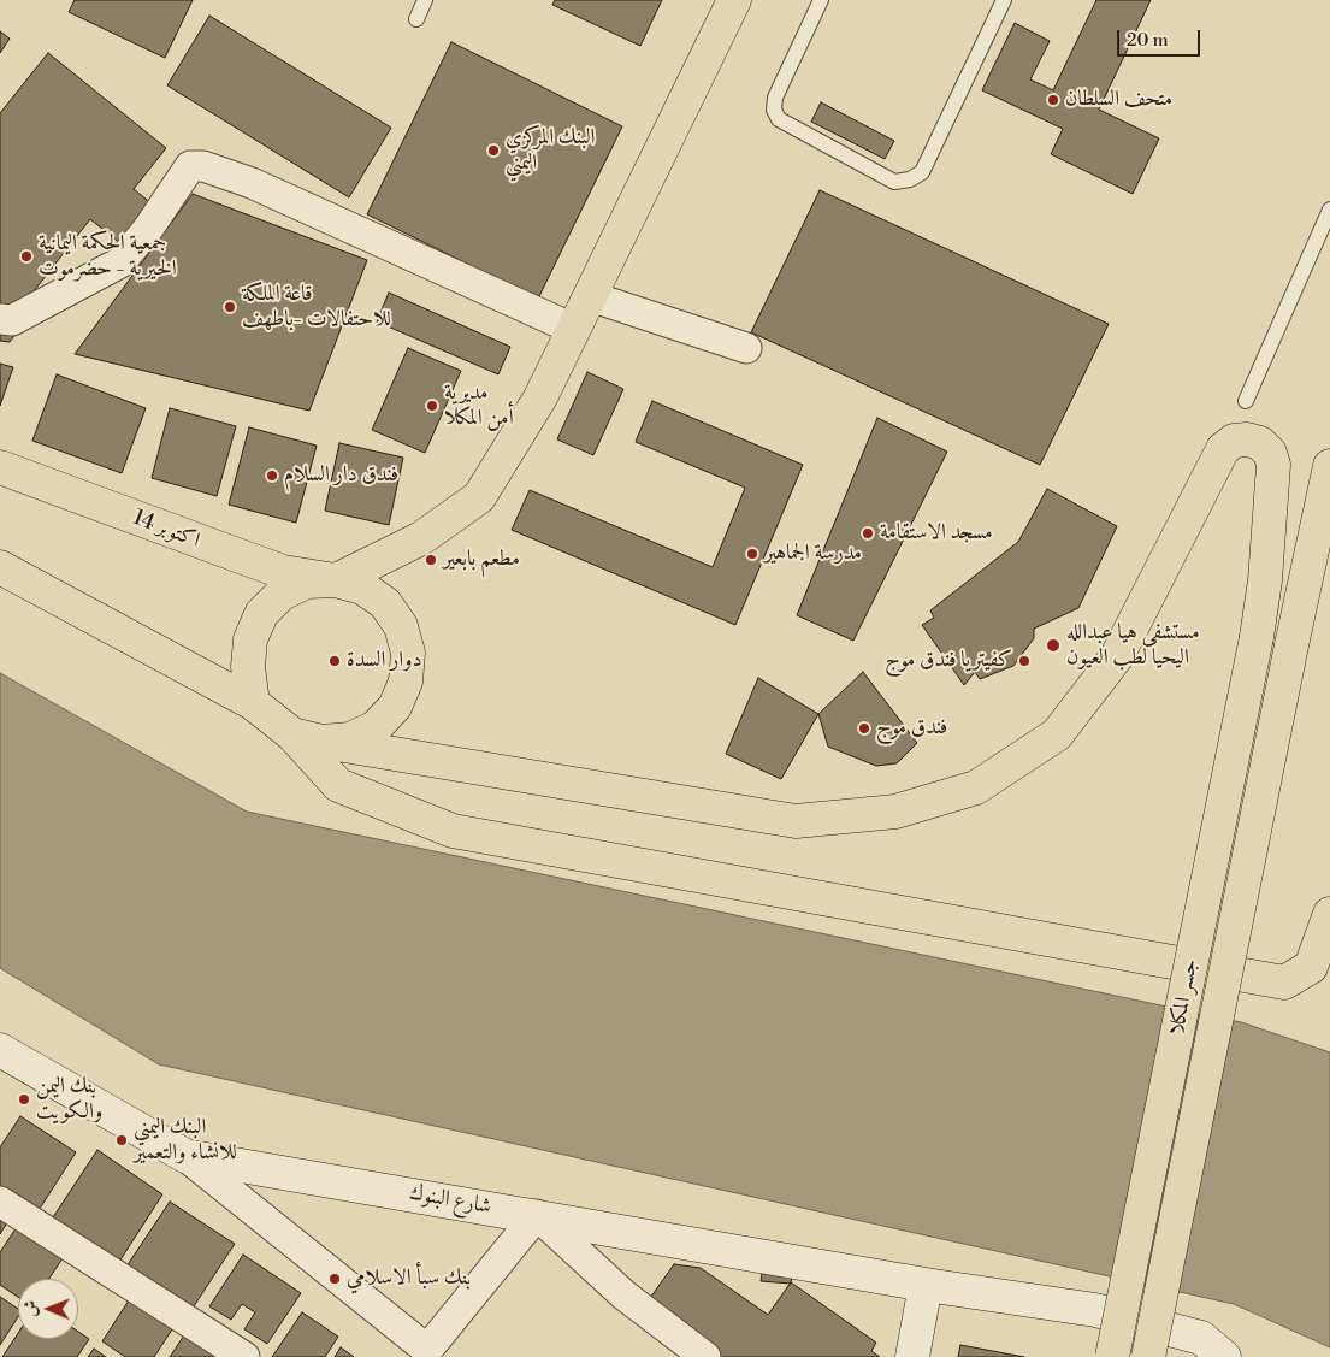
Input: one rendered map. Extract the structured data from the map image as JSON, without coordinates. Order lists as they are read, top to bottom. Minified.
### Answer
{"streets":{"highway":["14 اكتوبر","جسر المكلا"],"main road":["شارع البنوك"]},"crossings":[["14 اكتوبر","جسر المكلا"]],"places":["متحف السلطان","البنك المركزي اليمني","جمعية الحكمة اليمانية الخيرية - حضرموت","قاعة الملكة للاحتفالات -باطهف","مديرية أمن المكلا","فندق دار السلام","مسجد الاستقامة","مدرسة الجماهير","مطعم بابعير","مستشفى هيا عبدالله اليحيا لطب العيون","دوار السدة","كفيتريا فندق موج","فندق موج","بنك اليمن والكويت","البنك اليمني للانشاء والتعمير","بنك سبأ الاسلامي"],"scale_bar":"20 m","north":"left"}
